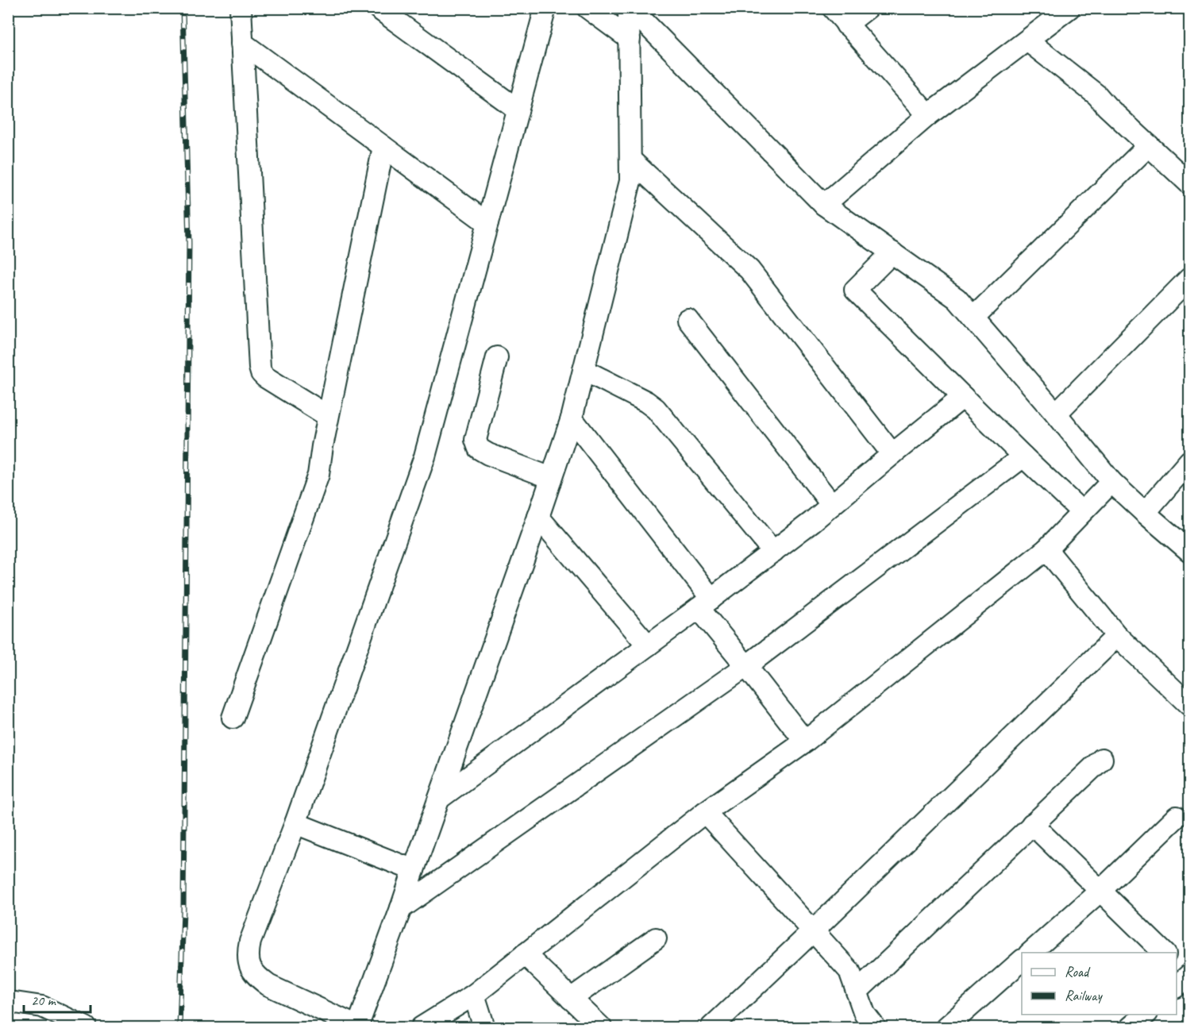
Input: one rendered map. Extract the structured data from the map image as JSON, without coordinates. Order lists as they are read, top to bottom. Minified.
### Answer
{"legend":["Road","Railway"],"scale_bar":"20 m"}
